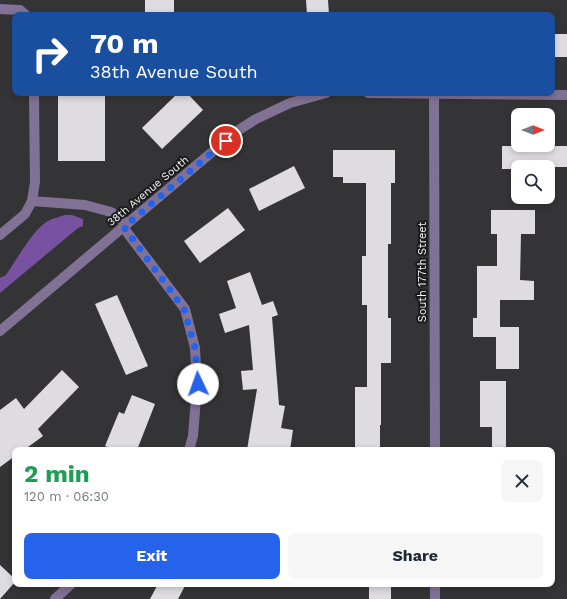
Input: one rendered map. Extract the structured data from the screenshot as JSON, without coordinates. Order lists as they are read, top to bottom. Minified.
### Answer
{"streets":{"street":["38th Avenue South","South 177th Street"]},"north":"right","page":{"turn":["70 m","38th Avenue South"],"heading":["2 min","120 m · 06:30"],"buttons":["Exit","Share"]}}
